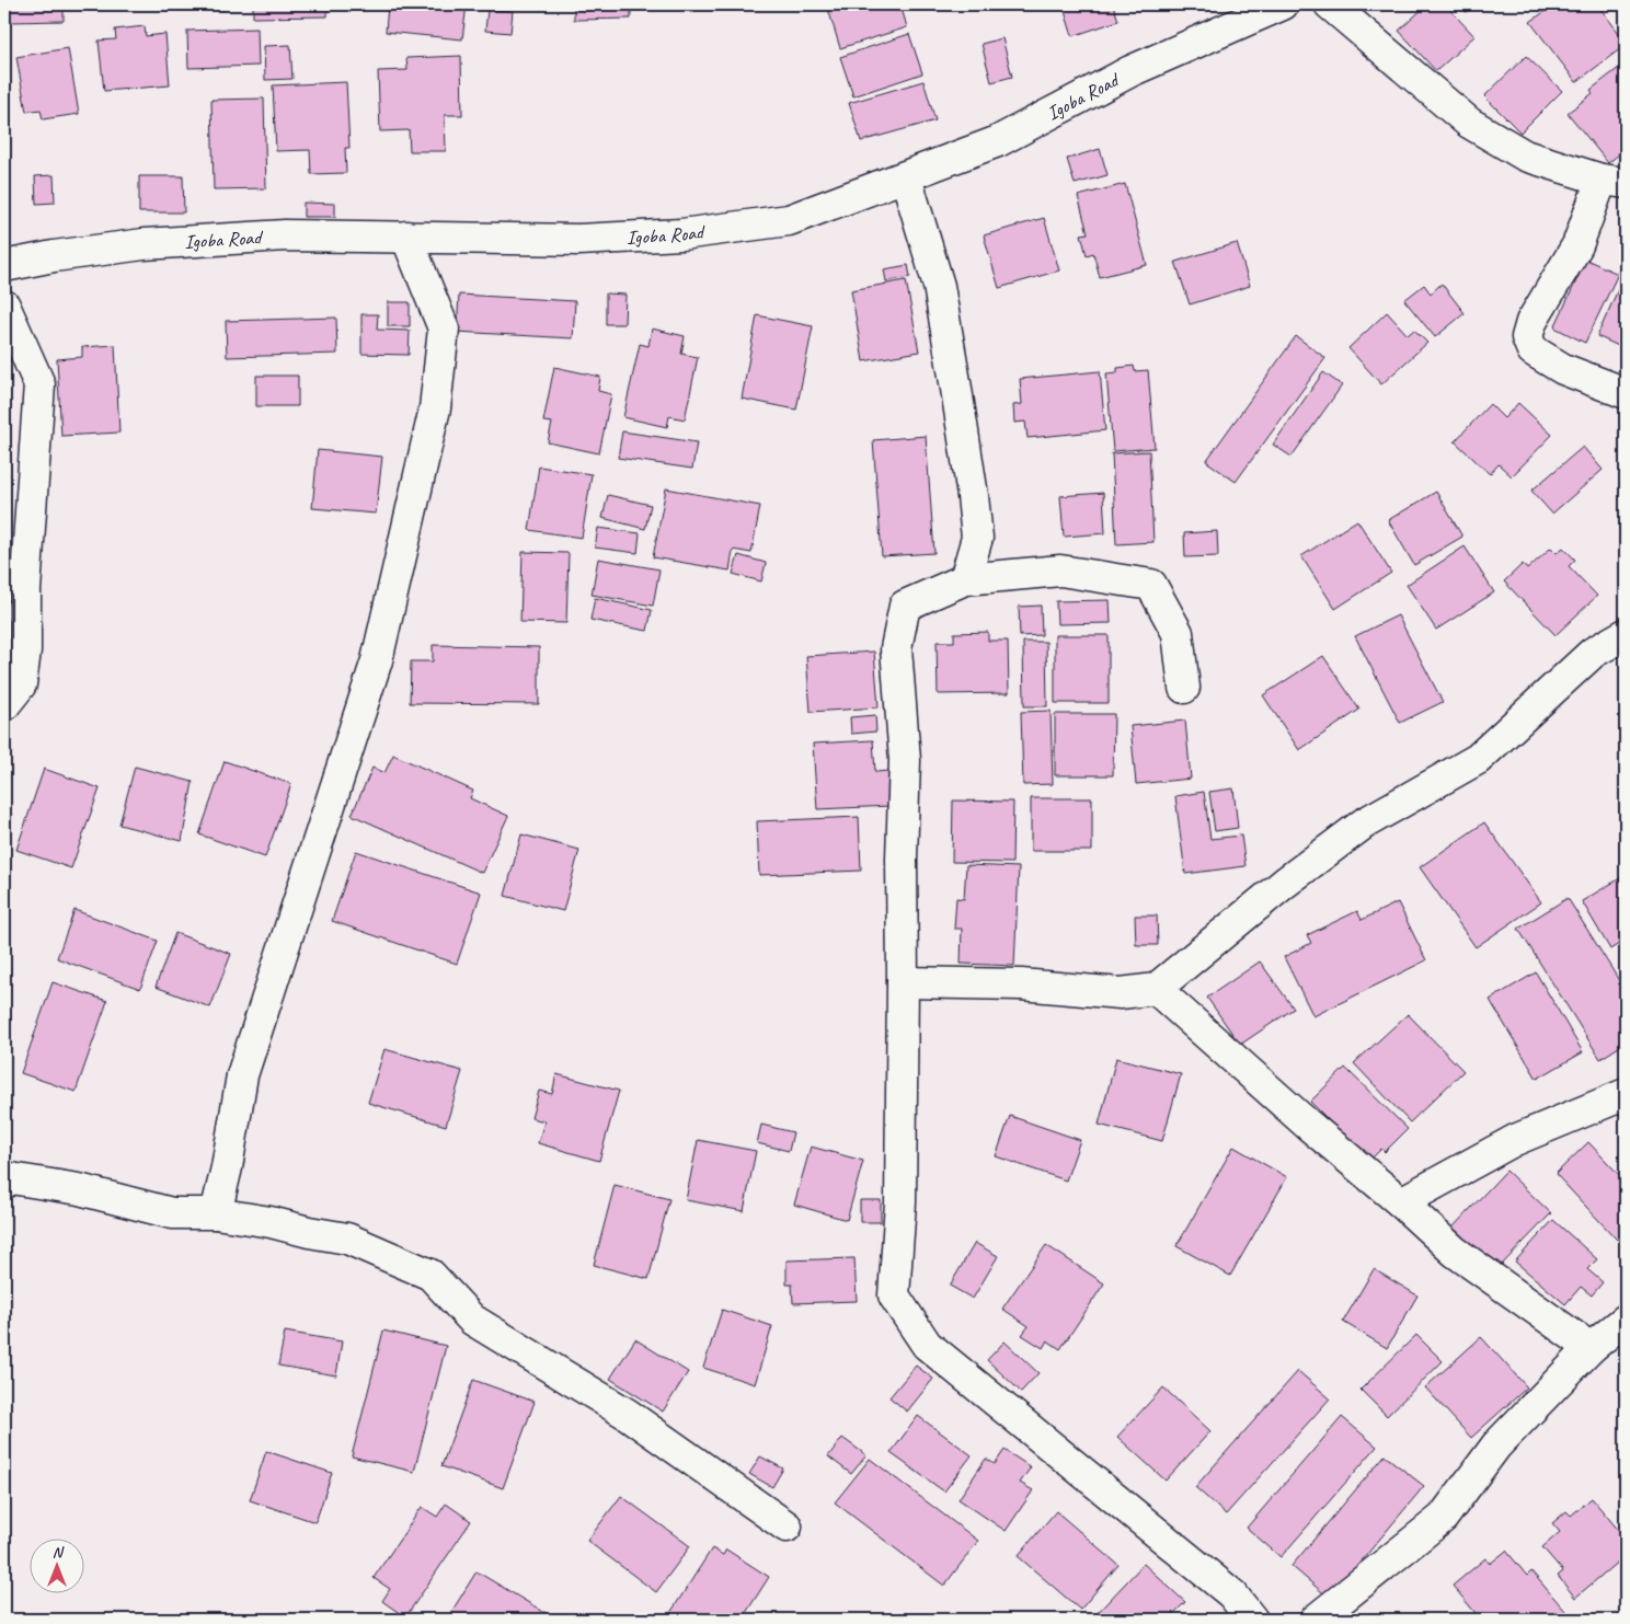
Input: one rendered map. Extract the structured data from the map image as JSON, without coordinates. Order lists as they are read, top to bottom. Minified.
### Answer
{"streets":{"street":["Igoba Road"]},"north":"top"}
